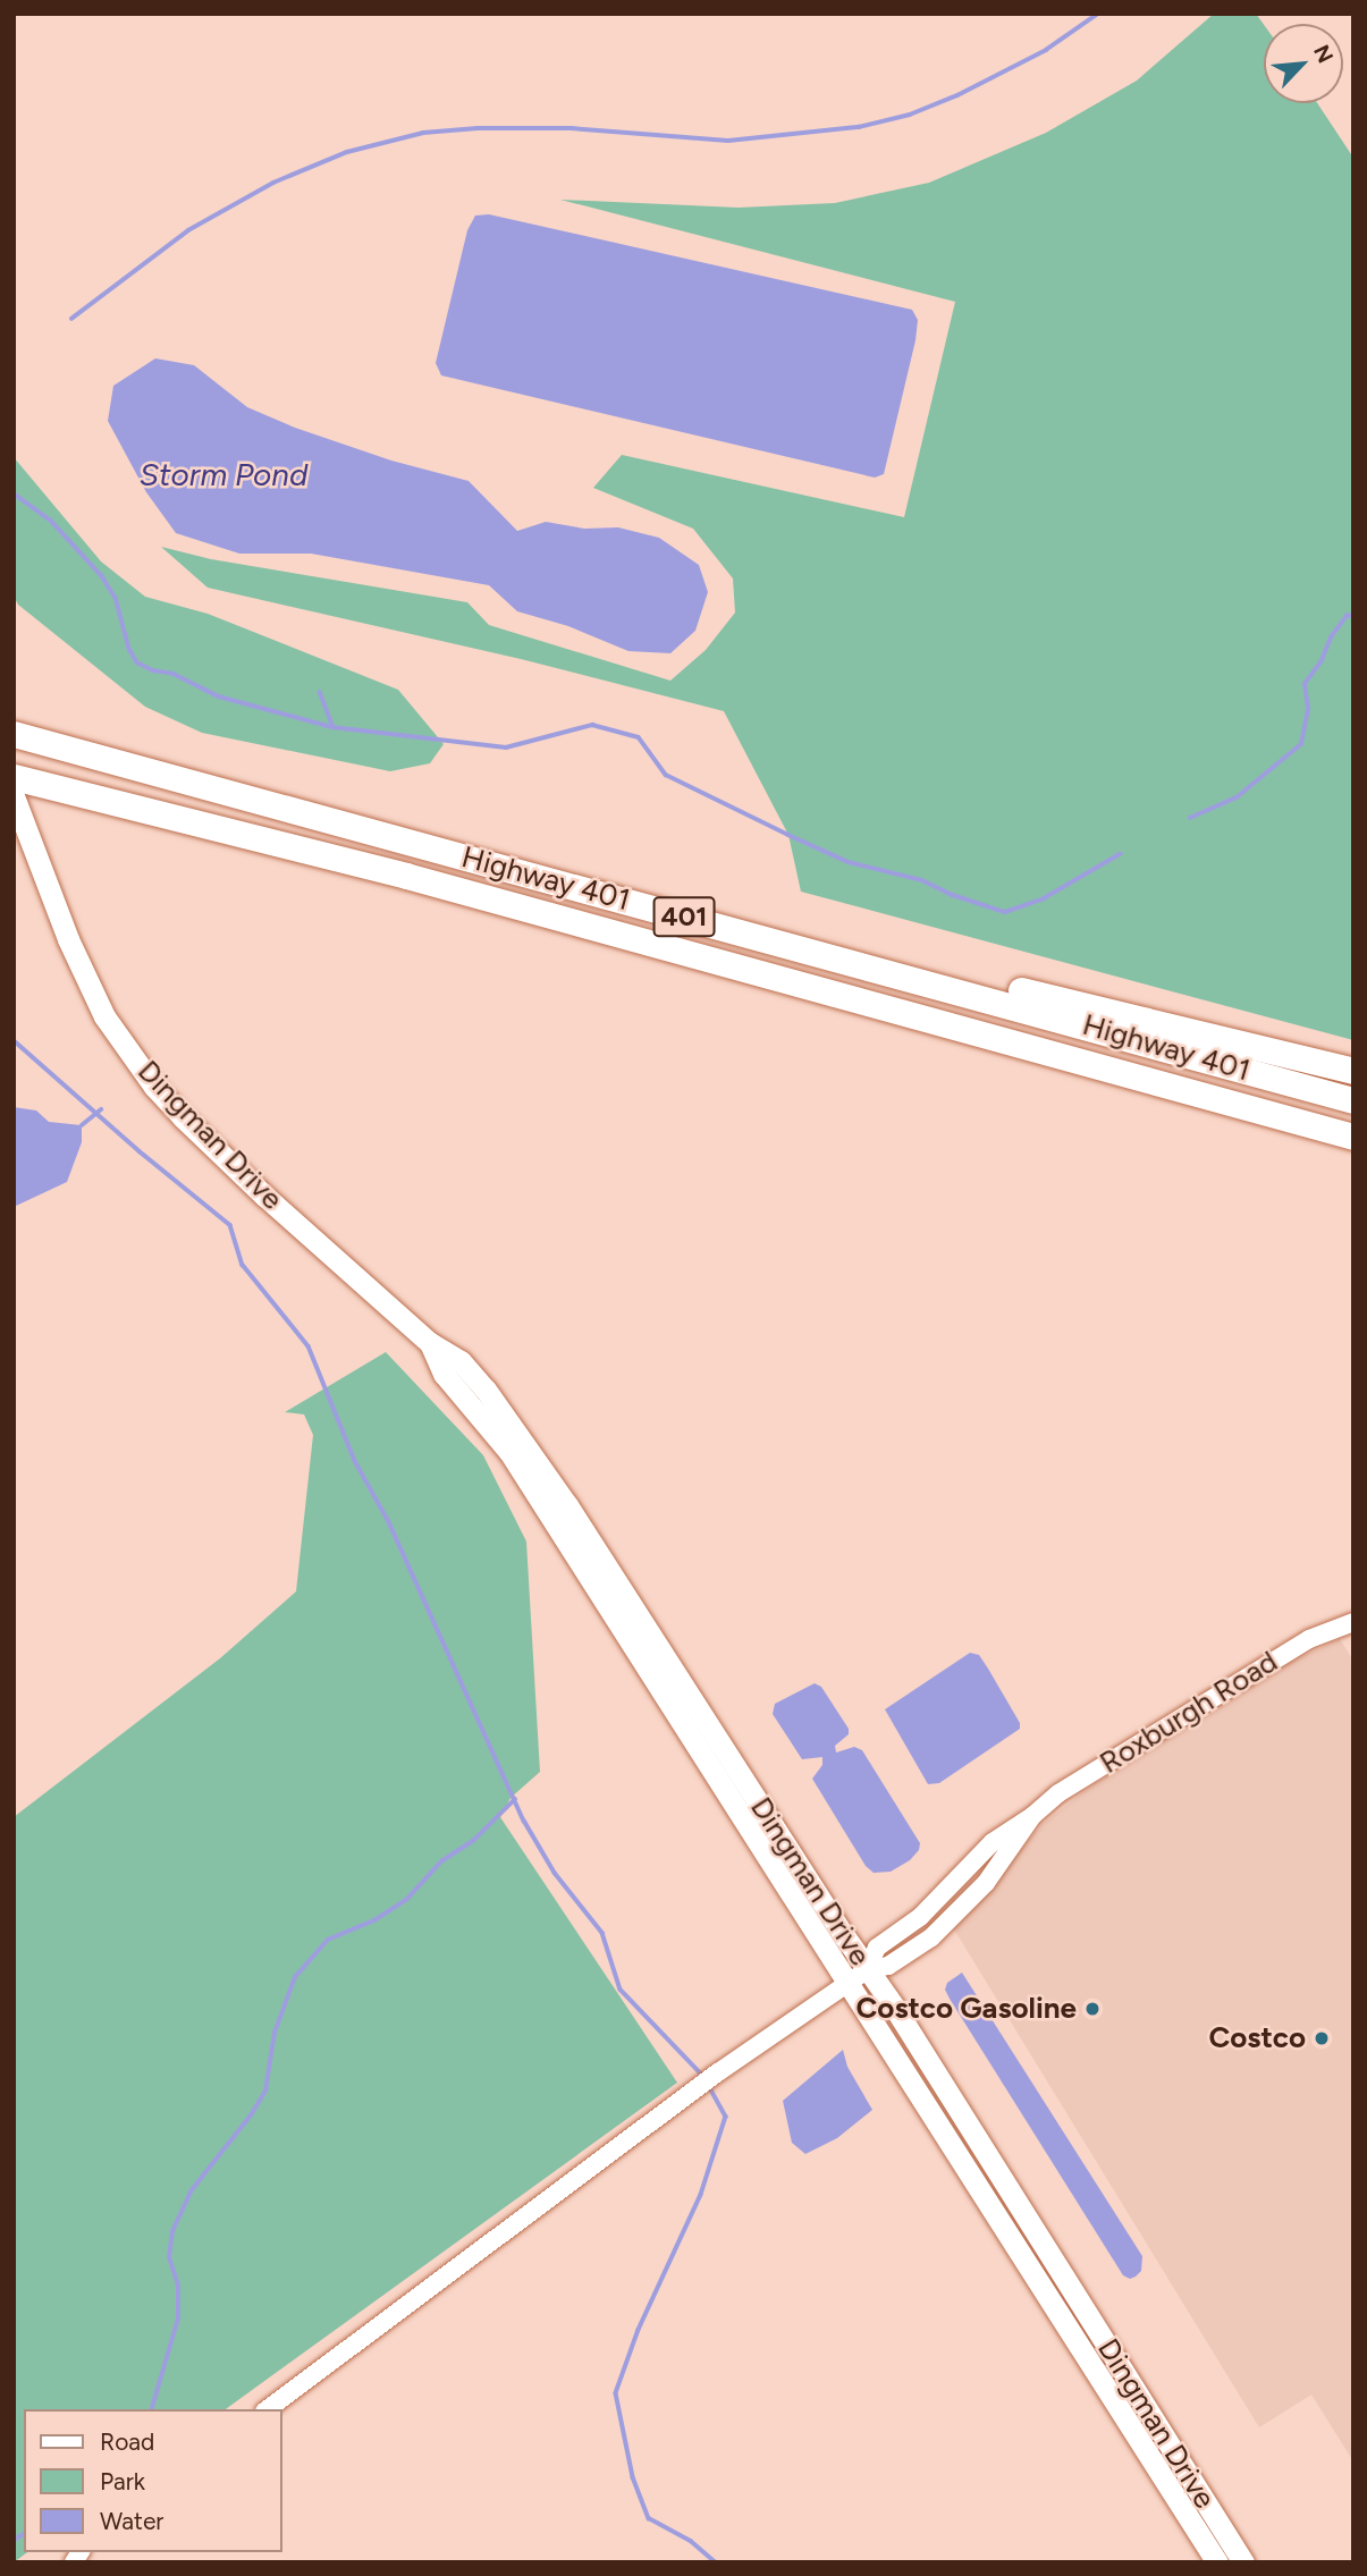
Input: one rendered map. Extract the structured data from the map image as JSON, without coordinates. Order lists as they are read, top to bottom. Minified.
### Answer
{"streets":{"highway":["Highway 401","401"],"main road":["Dingman Drive"],"street":["Roxburgh Road"]},"crossings":[["Dingman Drive","Roxburgh Road"]],"water":["Storm Pond"],"places":["Costco Gasoline","Costco"],"legend":["Road","Park","Water"],"north":"top right"}
